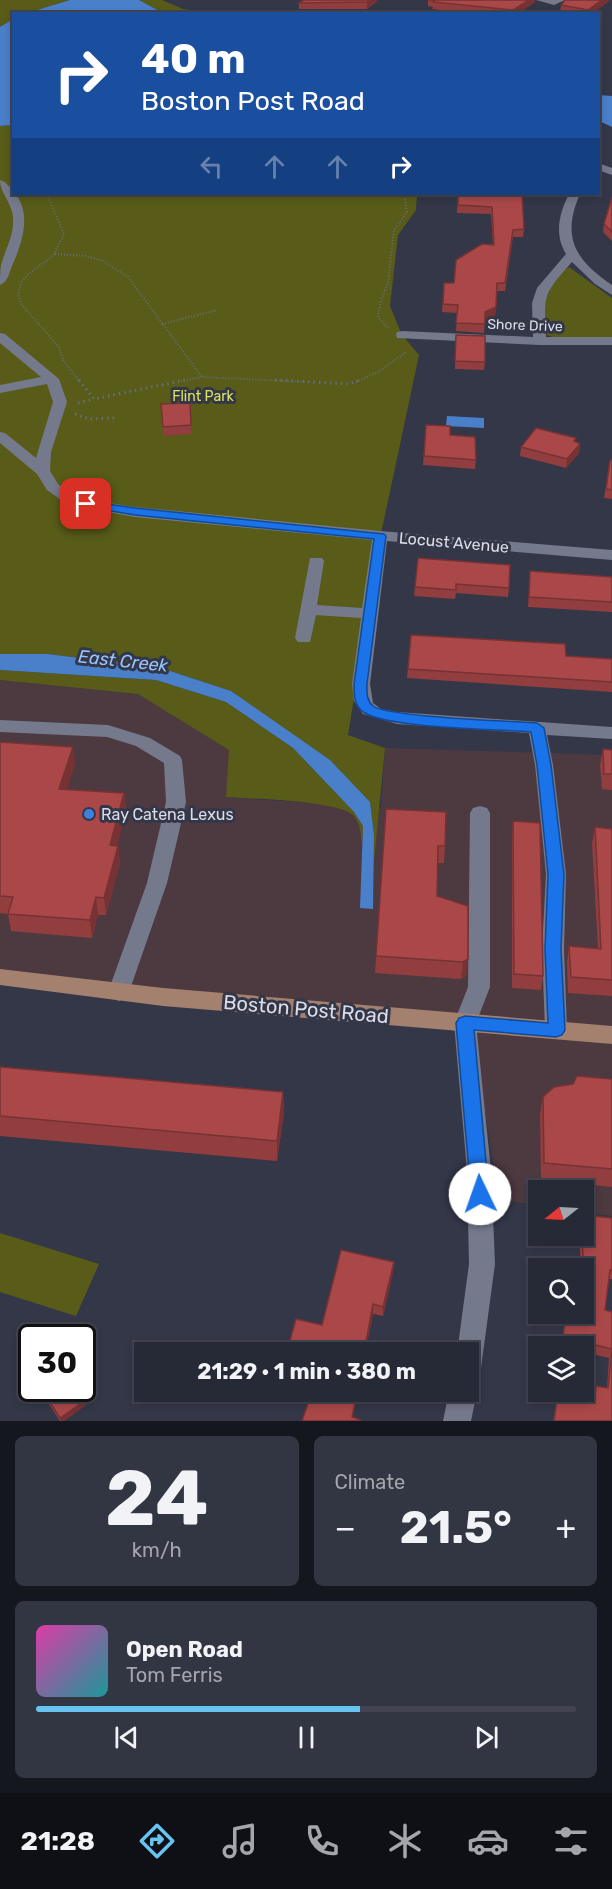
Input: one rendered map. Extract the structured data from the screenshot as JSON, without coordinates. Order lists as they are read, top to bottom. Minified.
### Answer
{"streets":{"main road":["Boston Post Road"],"street":["Shore Drive","Locust Avenue"]},"water":["East Creek"],"parks":["Flint Park"],"places":["Ray Catena Lexus"],"north":"left","page":{"turn":["40 m","Boston Post Road"],"limit":"30","trip":"21:29 · 1 min · 380 m","tile":[["24","km/h"],"Climate"],"heat":["−","21.5°","+"],"song":["Open Road","Tom Ferris"],"tabs":"21:28"}}
